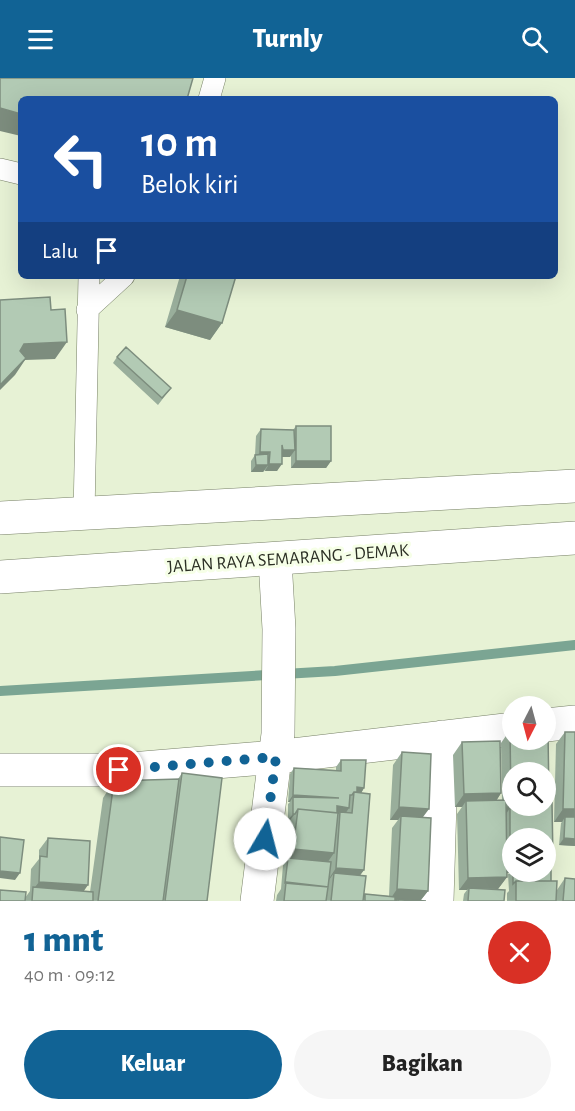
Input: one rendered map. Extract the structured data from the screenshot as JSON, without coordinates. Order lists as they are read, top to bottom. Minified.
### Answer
{"streets":{"main road":["JALAN RAYA SEMARANG - DEMAK"]},"north":"bottom","page":{"header":"Turnly","turn":["10 m","Belok kiri"],"then":"Lalu","heading":["1 mnt","40 m · 09:12"],"buttons":["Keluar","Bagikan"]}}
